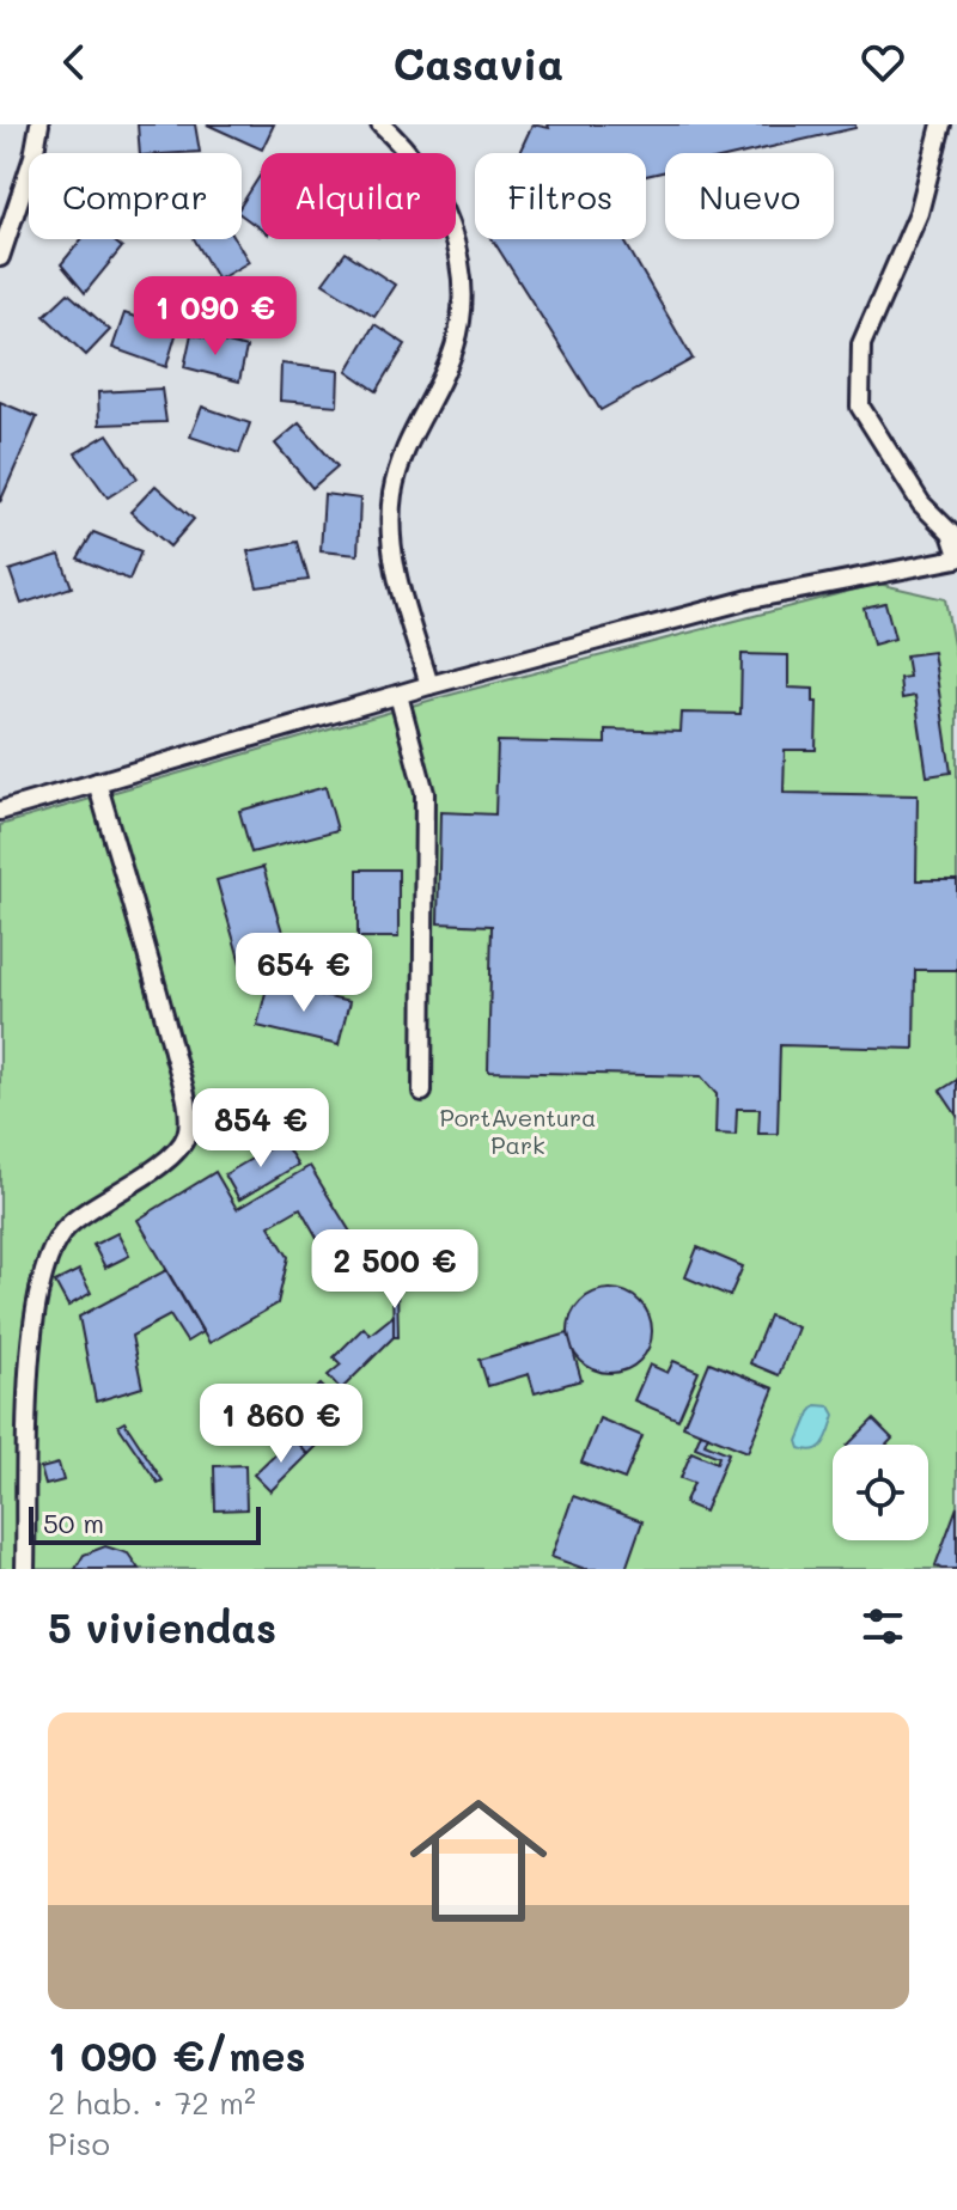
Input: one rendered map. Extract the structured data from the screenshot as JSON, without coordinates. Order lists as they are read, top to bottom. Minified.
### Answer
{"parks":["PortAventura Park"],"scale_bar":"50 m","page":{"header":"Casavia","chip":["Comprar","Alquilar","Filtros","Nuevo"],"price":["1 090 €","654 €","854 €","2 500 €","1 860 €"],"scale":"50 m","heading":"5 viviendas","list":[{"name":"1 090 €/mes","note":"2 hab. · 72 m² · Piso"}]}}
